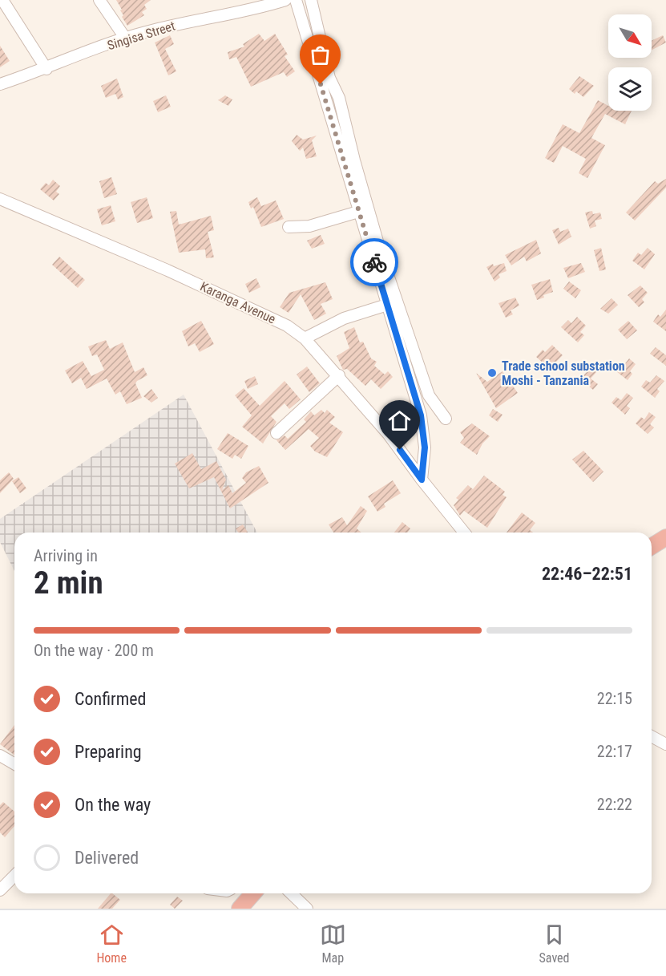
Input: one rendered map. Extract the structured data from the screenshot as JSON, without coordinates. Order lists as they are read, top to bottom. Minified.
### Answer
{"streets":{"street":["Singisa Street","Karanga Avenue"]},"places":["Trade school substation Moshi - Tanzania"],"north":"bottom right","page":{"heading":["2 min","Arriving in","22:46–22:51"],"bar":"On the way · 200 m","list":[["Confirmed","22:15"],["Preparing","22:17"],["On the way","22:22"],"Delivered"],"tabs":["Home","Map","Saved"]}}
